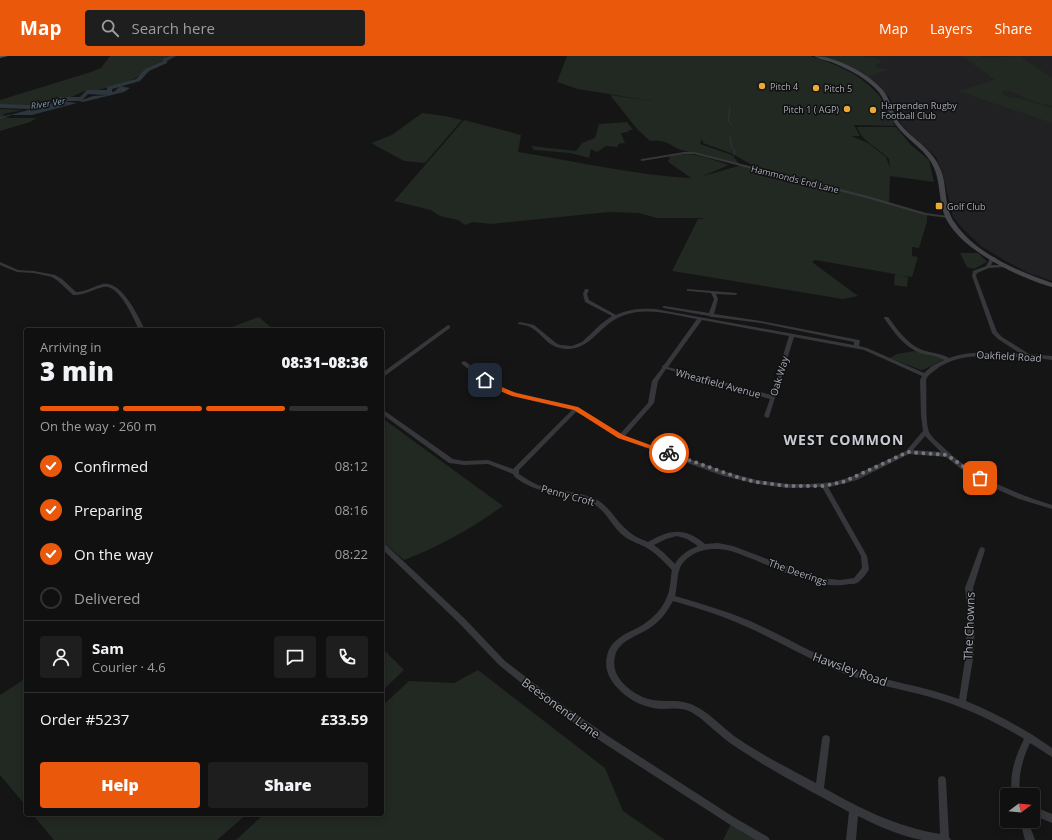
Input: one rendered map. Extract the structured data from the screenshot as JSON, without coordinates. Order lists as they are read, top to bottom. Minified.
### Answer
{"streets":{"street":["Hammonds End Lane","Oakfield Road","Oak Way","Wheatfield Avenue","Penny Croft","The Deerings","The Chowns","Hawsley Road","Beesonend Lane"]},"crossings":[["Oak Way","Wheatfield Avenue"],["The Deerings","Hawsley Road"],["The Chowns","Hawsley Road"]],"districts":["WEST COMMON"],"water":["River Ver"],"places":{"other":["Pitch 4","Pitch 5","Pitch 1 ( AGP)","Harpenden Rugby Football Club"],"transit":["Golf Club"]},"north":"right","page":{"header":"Map","search":"Search here","nav":["Map","Layers","Share"],"heading":["3 min","Arriving in","08:31–08:36"],"panel":["Sam","Courier · 4.6","Order #5237","£33.59"],"bar":"On the way · 260 m","list":[["Confirmed","08:12"],["Preparing","08:16"],["On the way","08:22"],"Delivered"],"buttons":["Help","Share"]}}
